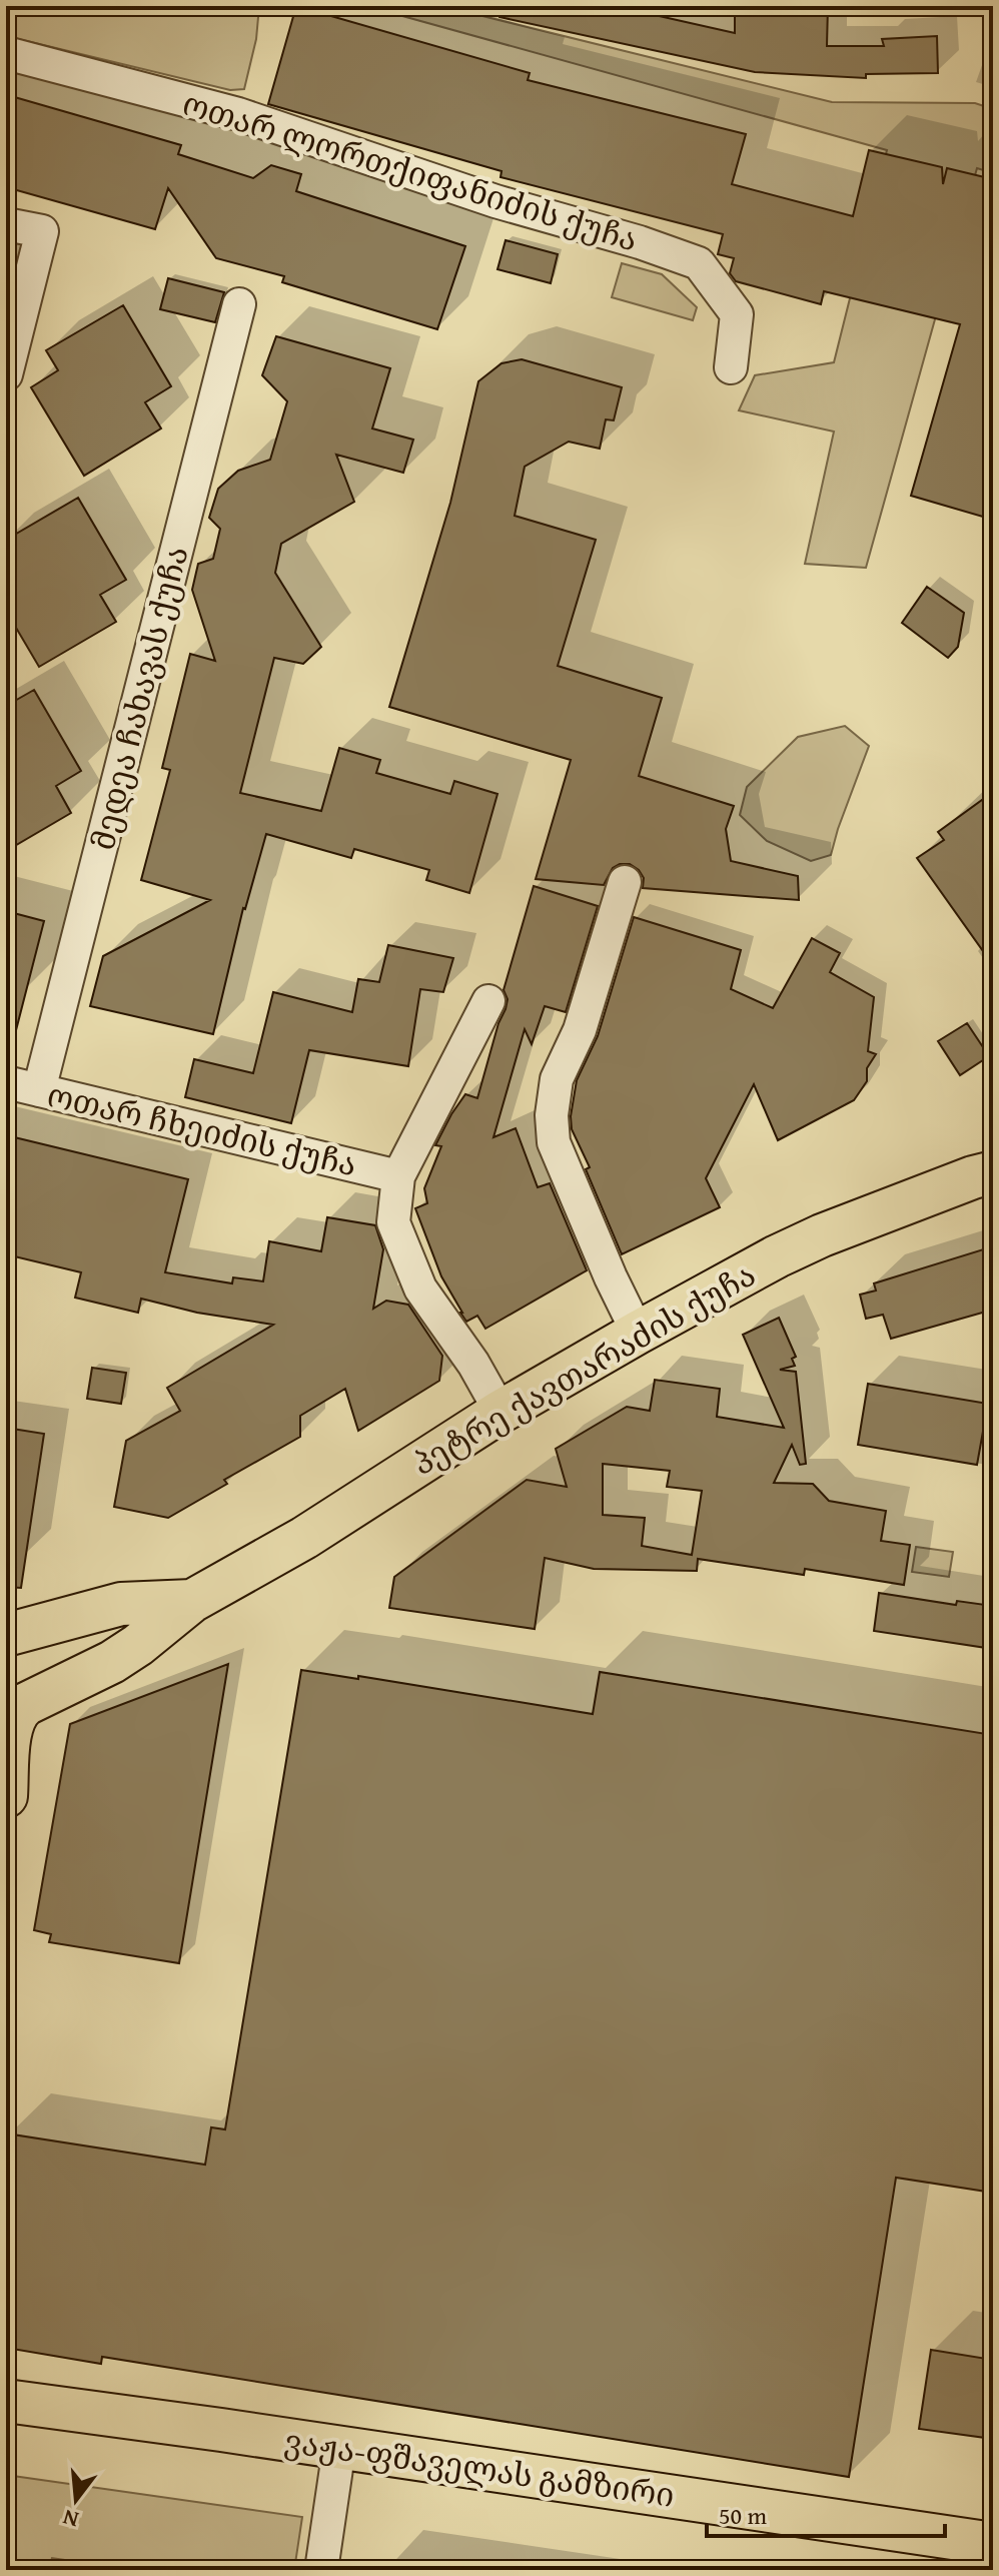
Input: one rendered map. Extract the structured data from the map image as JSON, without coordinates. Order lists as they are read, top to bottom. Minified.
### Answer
{"streets":{"main road":["პეტრე ქავთარაძის ქუჩა","ვაჟა-ფშაველას გამზირი"],"street":["ოთარ ლორთქიფანიძის ქუჩა","მედეა ჩახავას ქუჩა","ოთარ ჩხეიძის ქუჩა"]},"crossings":[["მედეა ჩახავას ქუჩა","ოთარ ჩხეიძის ქუჩა"]],"scale_bar":"50 m","north":"bottom"}
